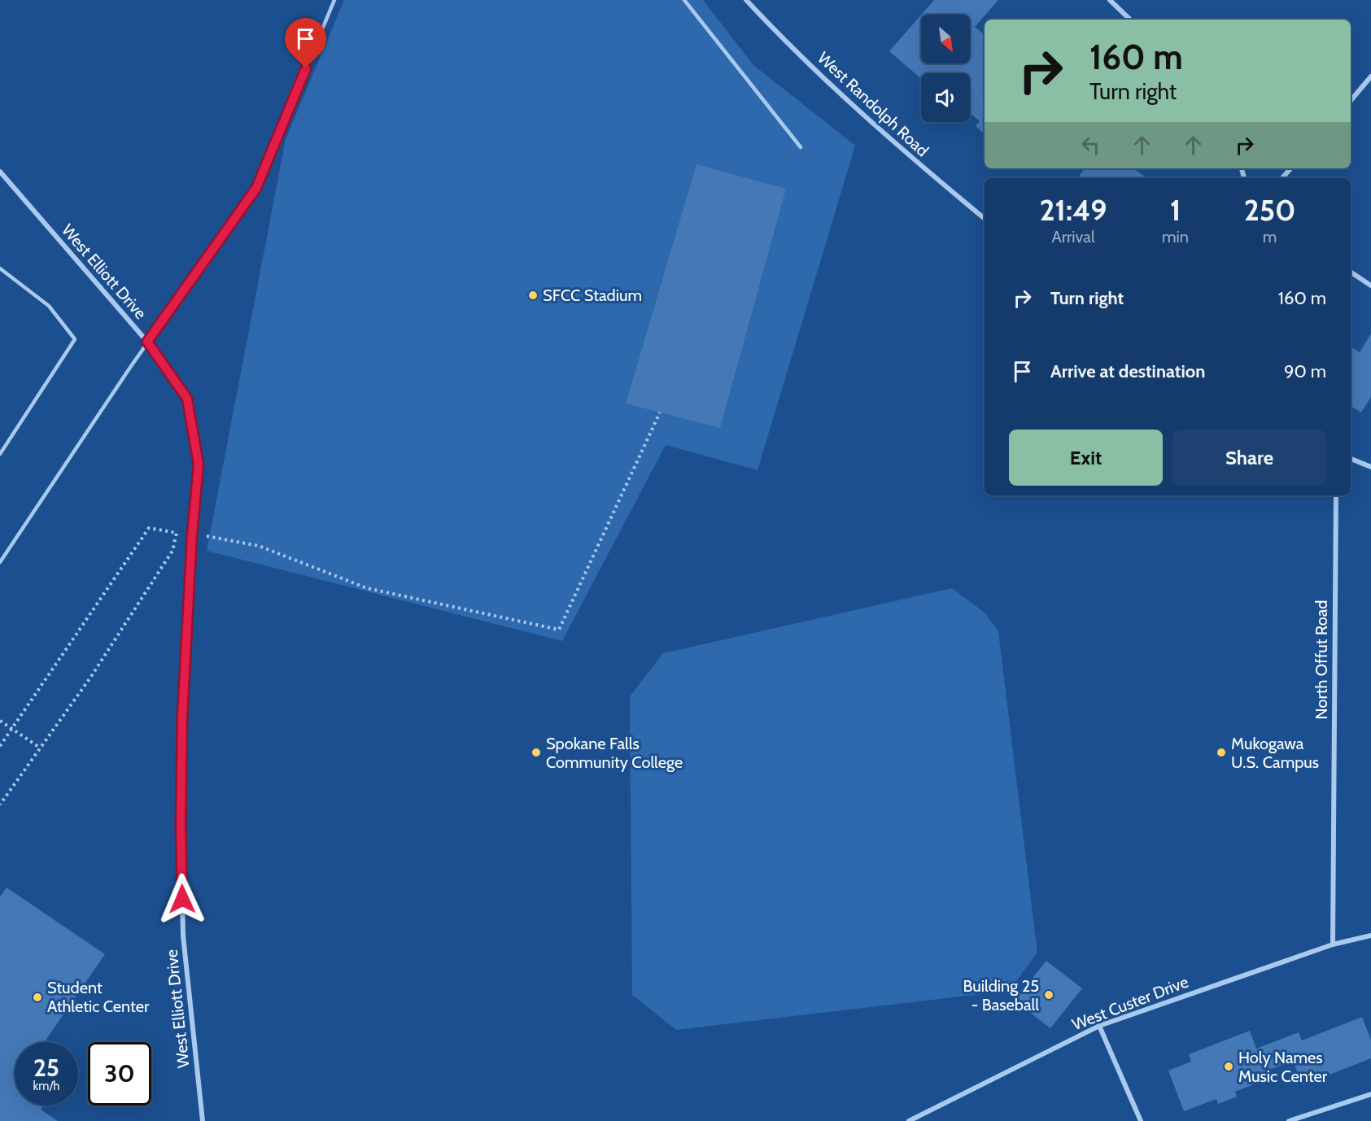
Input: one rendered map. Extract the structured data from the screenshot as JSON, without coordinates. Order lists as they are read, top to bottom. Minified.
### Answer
{"streets":{"street":["West Randolph Road","West Elliott Drive","North Offut Road","West Custer Drive"]},"crossings":[["North Offut Road","West Custer Drive"]],"places":["SFCC Stadium","Spokane Falls Community College","Mukogawa U.S. Campus","Building 25 - Baseball","Student Athletic Center","Holy Names Music Center"],"north":"bottom right","page":{"turn":["160 m","Turn right"],"eta":["21:49","Arrival","1","min","250","m"],"list":[{"name":"Turn right","value":"160 m"},{"name":"Arrive at destination","value":"90 m"}],"buttons":["Exit","Share"],"speed":"25 km/h","limit":"30"}}
